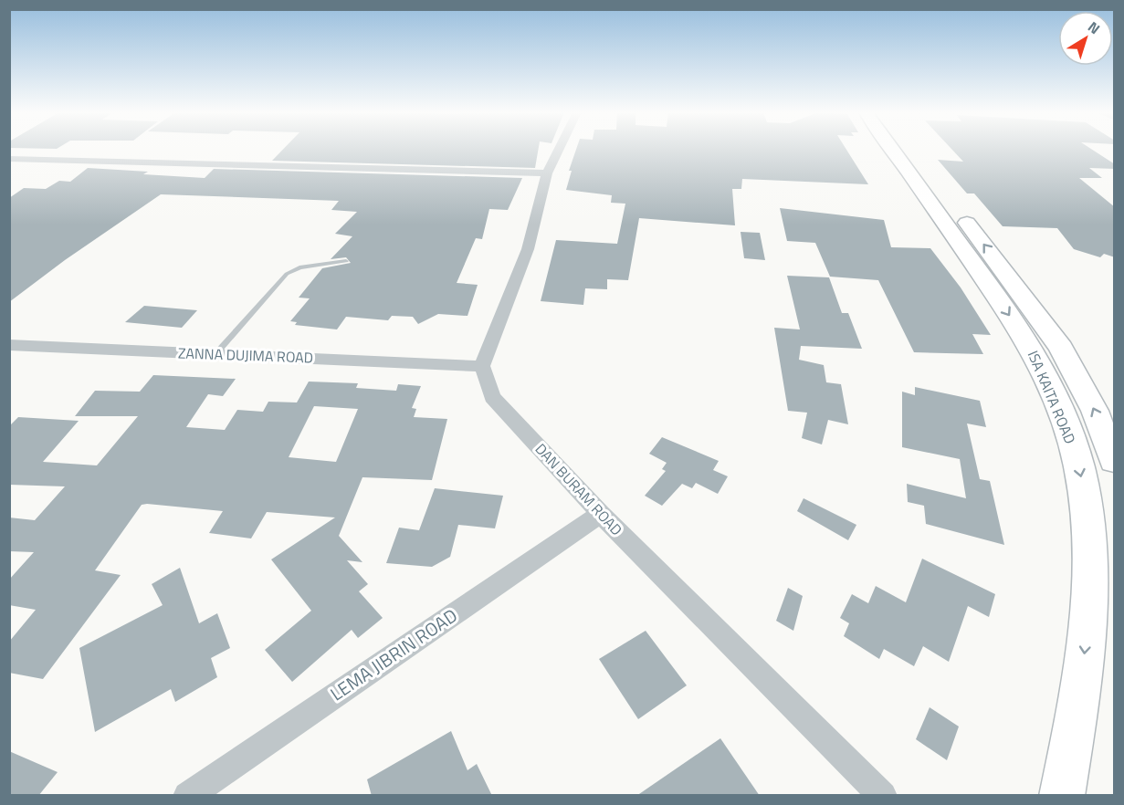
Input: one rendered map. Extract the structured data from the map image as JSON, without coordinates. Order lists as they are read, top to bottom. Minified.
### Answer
{"streets":{"main road":["ISA KAITA ROAD"],"street":["ZANNA DUJIMA ROAD","DAN BURAM ROAD","LEMA JIBRIN ROAD"]},"crossings":[["ZANNA DUJIMA ROAD","DAN BURAM ROAD"],["DAN BURAM ROAD","LEMA JIBRIN ROAD"]],"north":"top right"}
